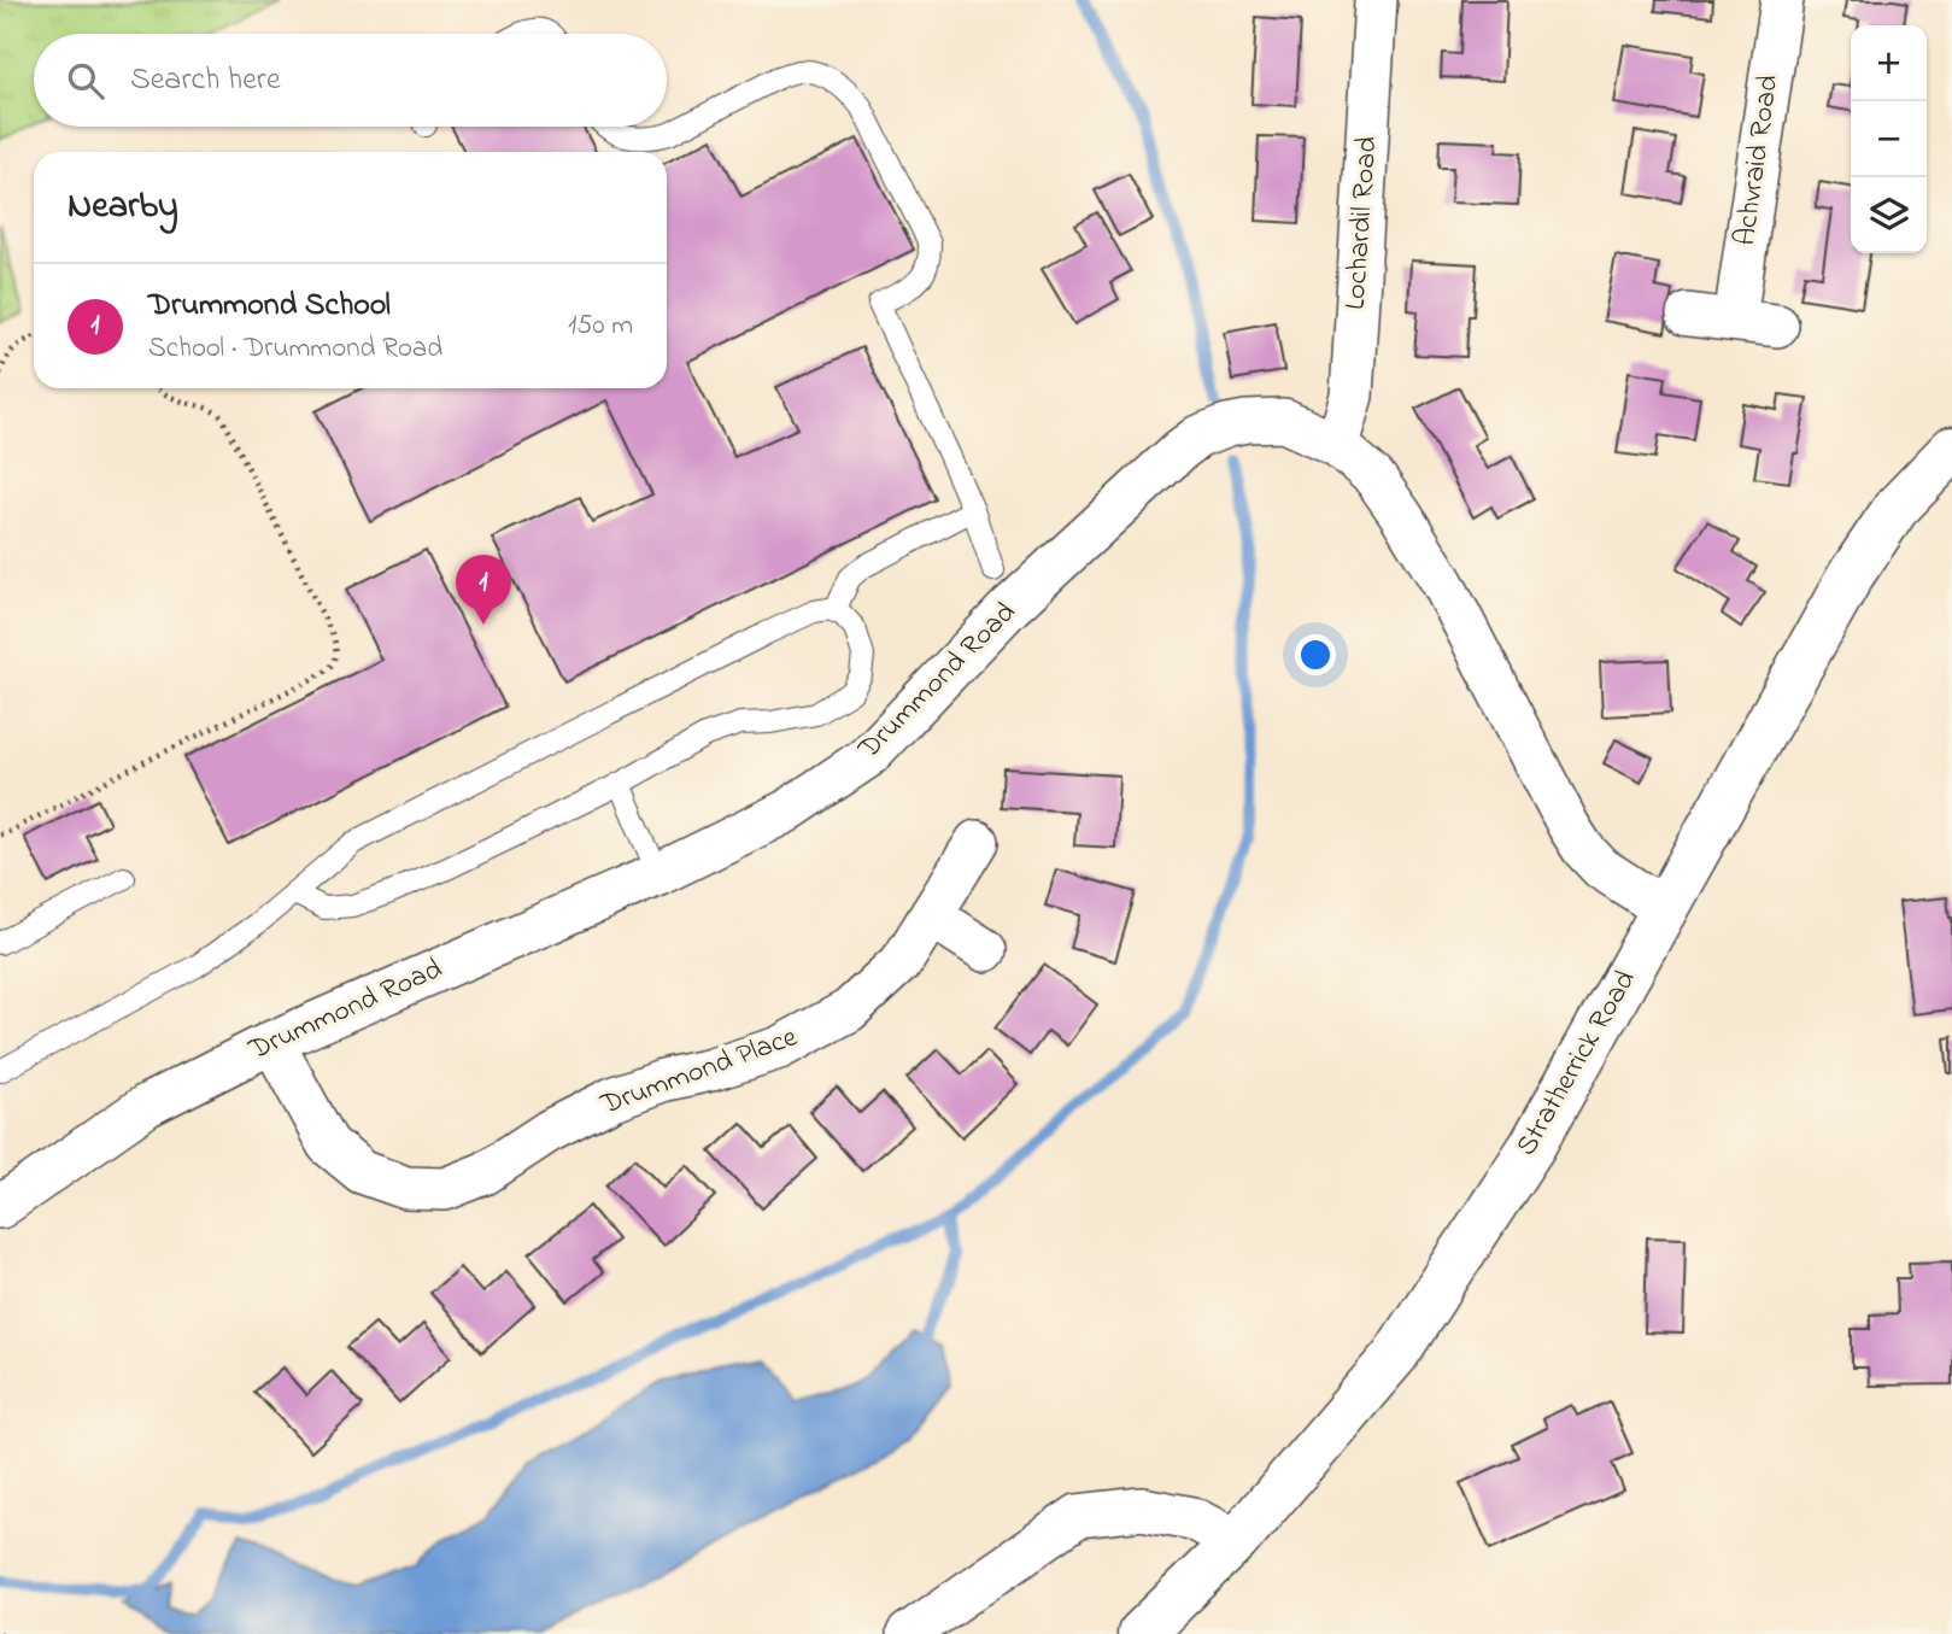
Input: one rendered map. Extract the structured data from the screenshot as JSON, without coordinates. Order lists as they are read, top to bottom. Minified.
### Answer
{"streets":{"street":["Achvraid Road","Lochardil Road","Drummond Road","Stratherrick Road","Drummond Place"]},"crossings":[["Lochardil Road","Drummond Road"],["Drummond Road","Stratherrick Road"],["Drummond Road","Drummond Place"]],"page":{"map_buttons":["+","−"],"search":"Search here","heading":"Nearby","list":[{"mark":"1","name":"Drummond School","note":"School · Drummond Road","value":"150 m"}],"pins":"1"}}
